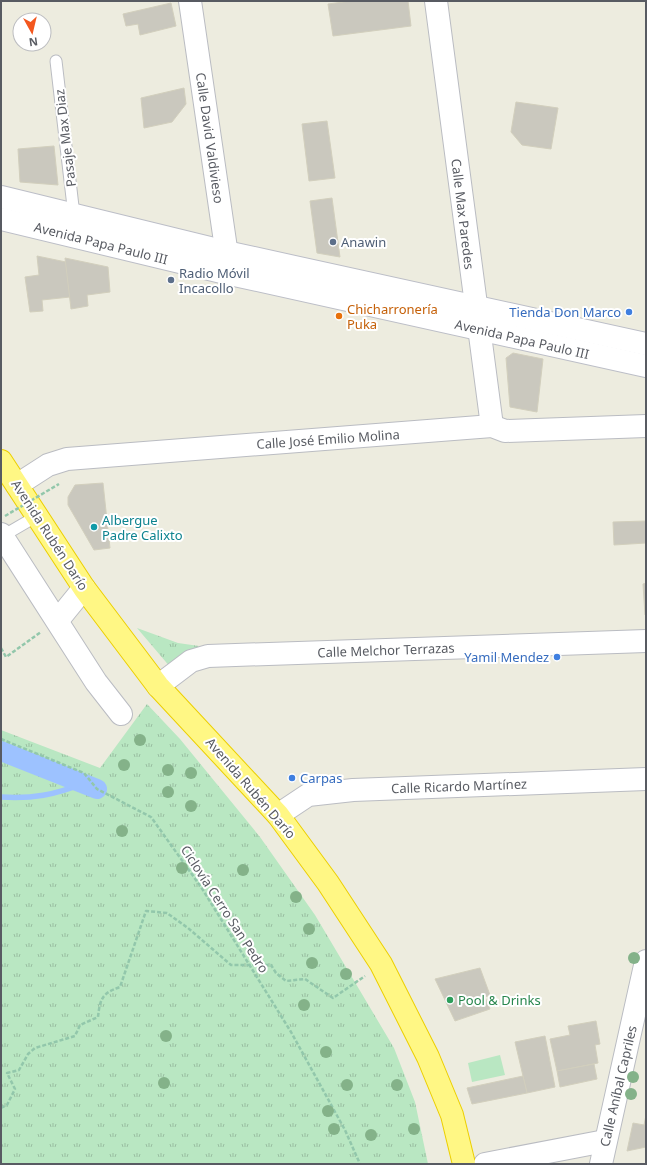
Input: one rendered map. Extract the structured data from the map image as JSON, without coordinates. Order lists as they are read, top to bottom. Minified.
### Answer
{"streets":{"highway":["Avenida Rubén Darío"],"street":["Calle David Valdivieso","Calle Max Paredes","Avenida Papa Paulo III","Calle José Emilio Molina","Calle Melchor Terrazas","Calle Ricardo Martínez","Calle Aníbal Capriles"],"lane":["Pasaje Max Diaz"],"path":["Ciclovía Cerro San Pedro"]},"crossings":[["Pasaje Max Diaz","Avenida Papa Paulo III"],["Calle David Valdivieso","Avenida Papa Paulo III"],["Calle Max Paredes","Avenida Papa Paulo III"],["Calle Max Paredes","Calle José Emilio Molina"],["Calle José Emilio Molina","Avenida Rubén Darío"],["Avenida Rubén Darío","Calle Melchor Terrazas"],["Avenida Rubén Darío","Calle Ricardo Martínez"]],"places":["Anawin","Radio Móvil Incacollo","Tienda Don Marco","Chicharronería Puka","Albergue Padre Calixto","Yamil Mendez","Carpas","Pool & Drinks"],"north":"bottom"}
